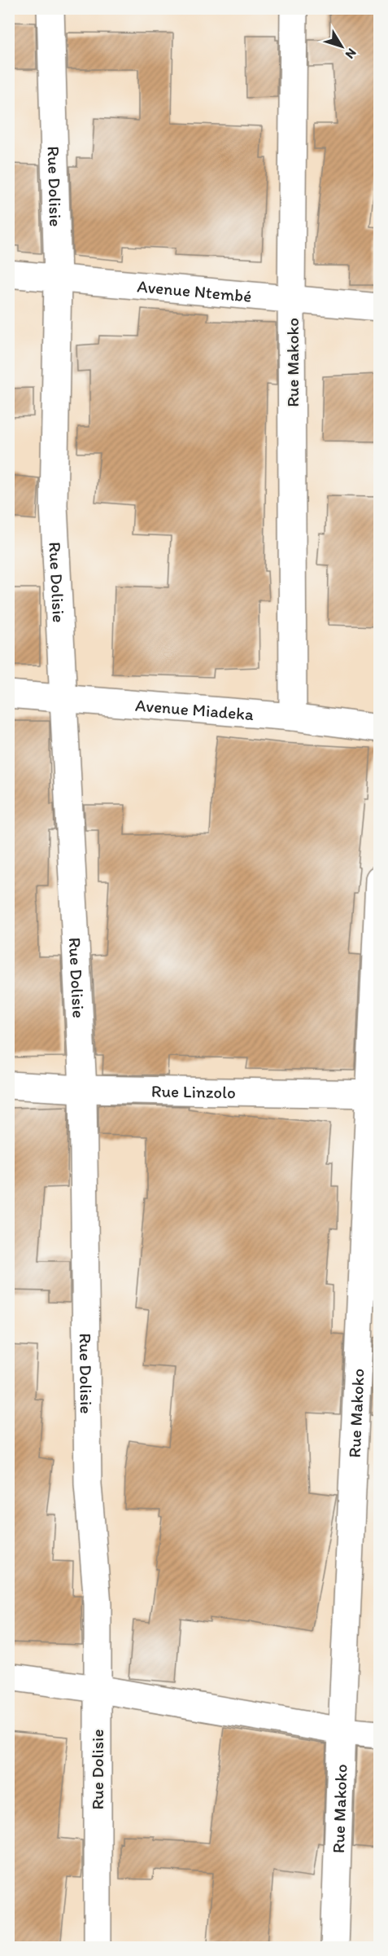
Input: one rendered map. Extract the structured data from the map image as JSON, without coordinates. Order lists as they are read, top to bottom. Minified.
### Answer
{"streets":{"street":["Rue Dolisie","Avenue Ntembé","Rue Makoko","Avenue Miadeka","Rue Linzolo"]},"crossings":[["Rue Dolisie","Avenue Ntembé"],["Rue Dolisie","Avenue Miadeka"],["Rue Dolisie","Rue Linzolo"],["Avenue Ntembé","Rue Makoko"],["Rue Makoko","Avenue Miadeka"],["Rue Makoko","Rue Linzolo"]],"north":"bottom right"}
